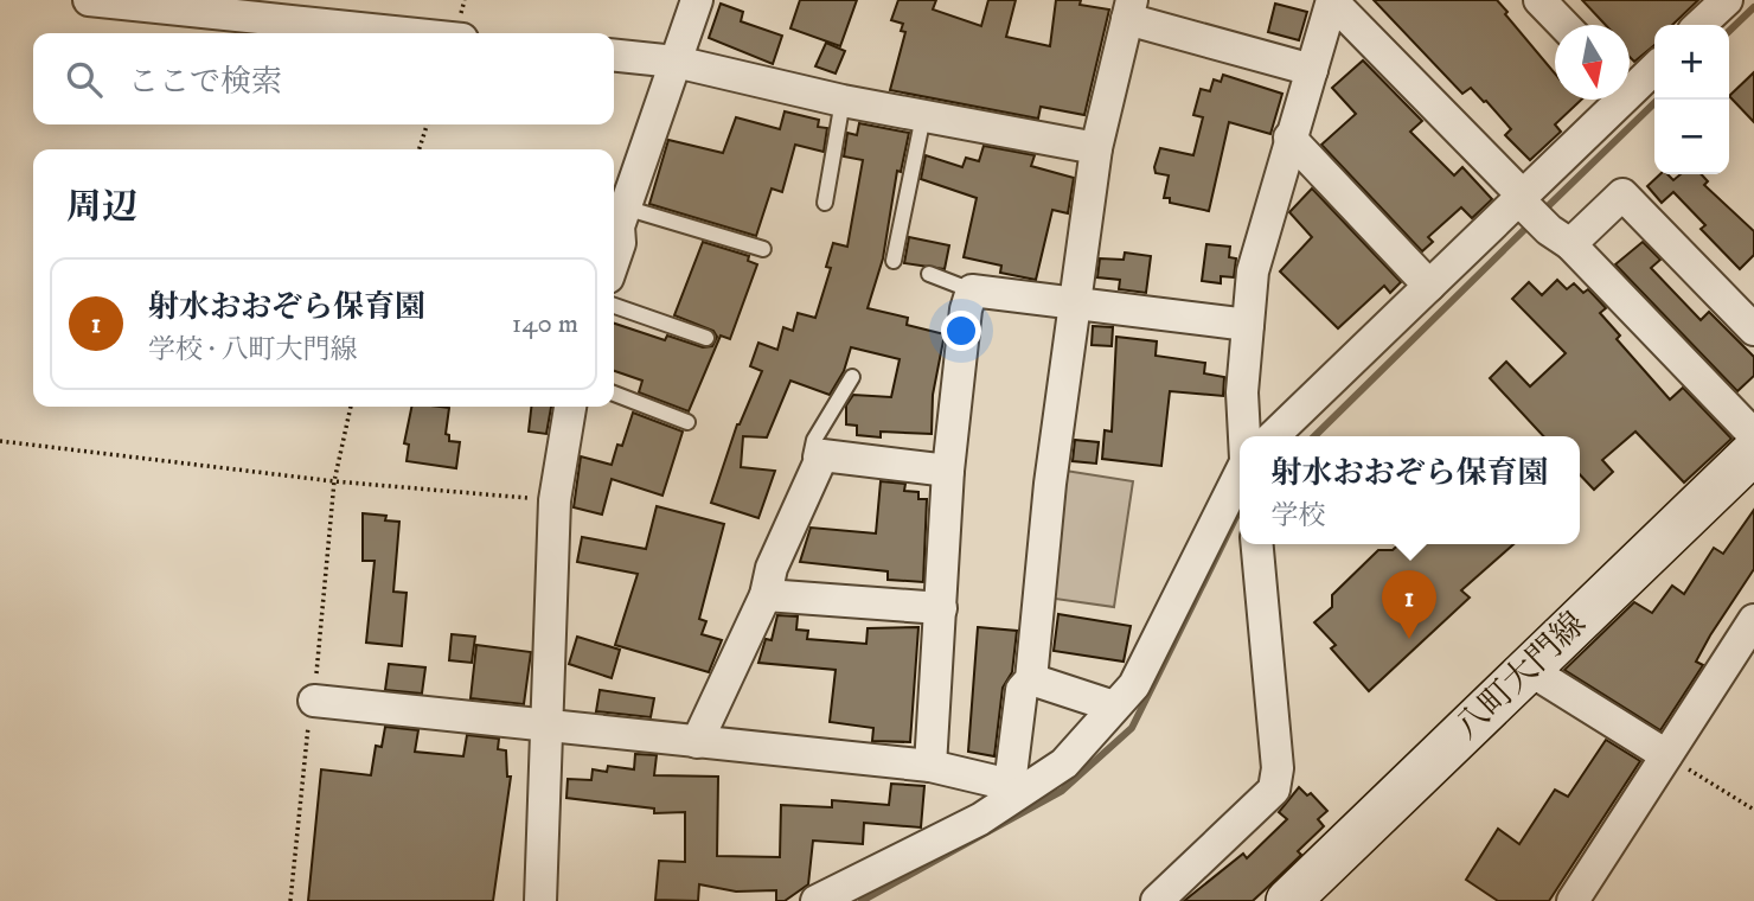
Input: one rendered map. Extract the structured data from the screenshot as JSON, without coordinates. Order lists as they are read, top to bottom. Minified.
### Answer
{"streets":{"main road":["八町大門線"]},"north":"bottom","page":{"map_buttons":["+","−"],"search":"ここで検索","heading":"周辺","list":[{"mark":"1","name":"射水おおぞら保育園","note":"学校 · 八町大門線","value":"140 m"}],"popup":["射水おおぞら保育園","学校"],"pins":"1"}}
